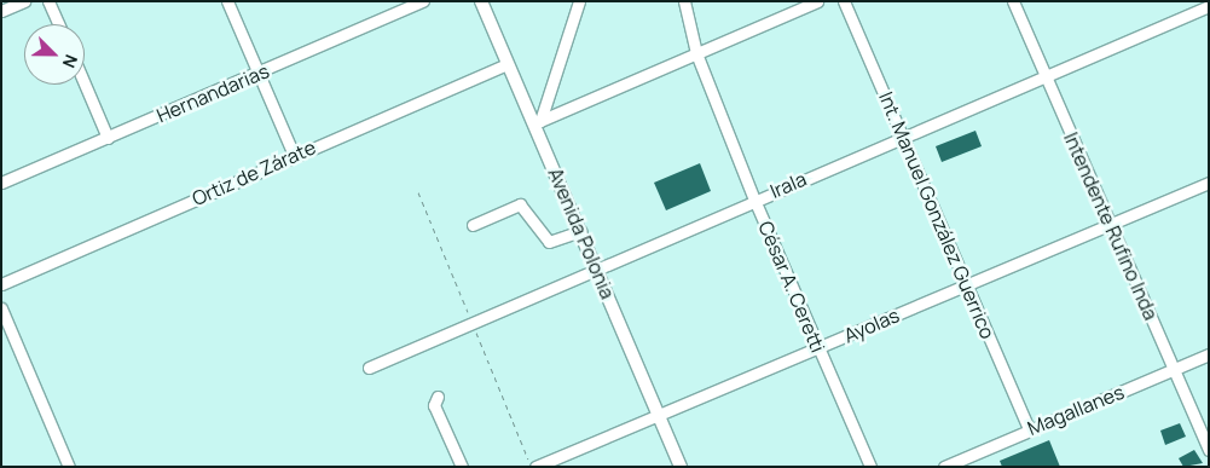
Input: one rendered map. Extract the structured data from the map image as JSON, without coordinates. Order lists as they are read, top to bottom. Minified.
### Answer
{"streets":{"main road":["Avenida Polonia"],"street":["Hernandarias","Ortiz de Zárate","Irala","Int. Manuel González Guerrico","Intendente Rufino Inda","César A. Ceretti","Ayolas","Magallanes"]},"crossings":[["Ortiz de Zárate","Avenida Polonia"],["Irala","Int. Manuel González Guerrico"],["Irala","Intendente Rufino Inda"],["Irala","Avenida Polonia"],["Irala","César A. Ceretti"],["Int. Manuel González Guerrico","Ayolas"],["Int. Manuel González Guerrico","Magallanes"],["Intendente Rufino Inda","Ayolas"],["Intendente Rufino Inda","Magallanes"],["Avenida Polonia","Ayolas"],["César A. Ceretti","Ayolas"]],"north":"bottom right"}
